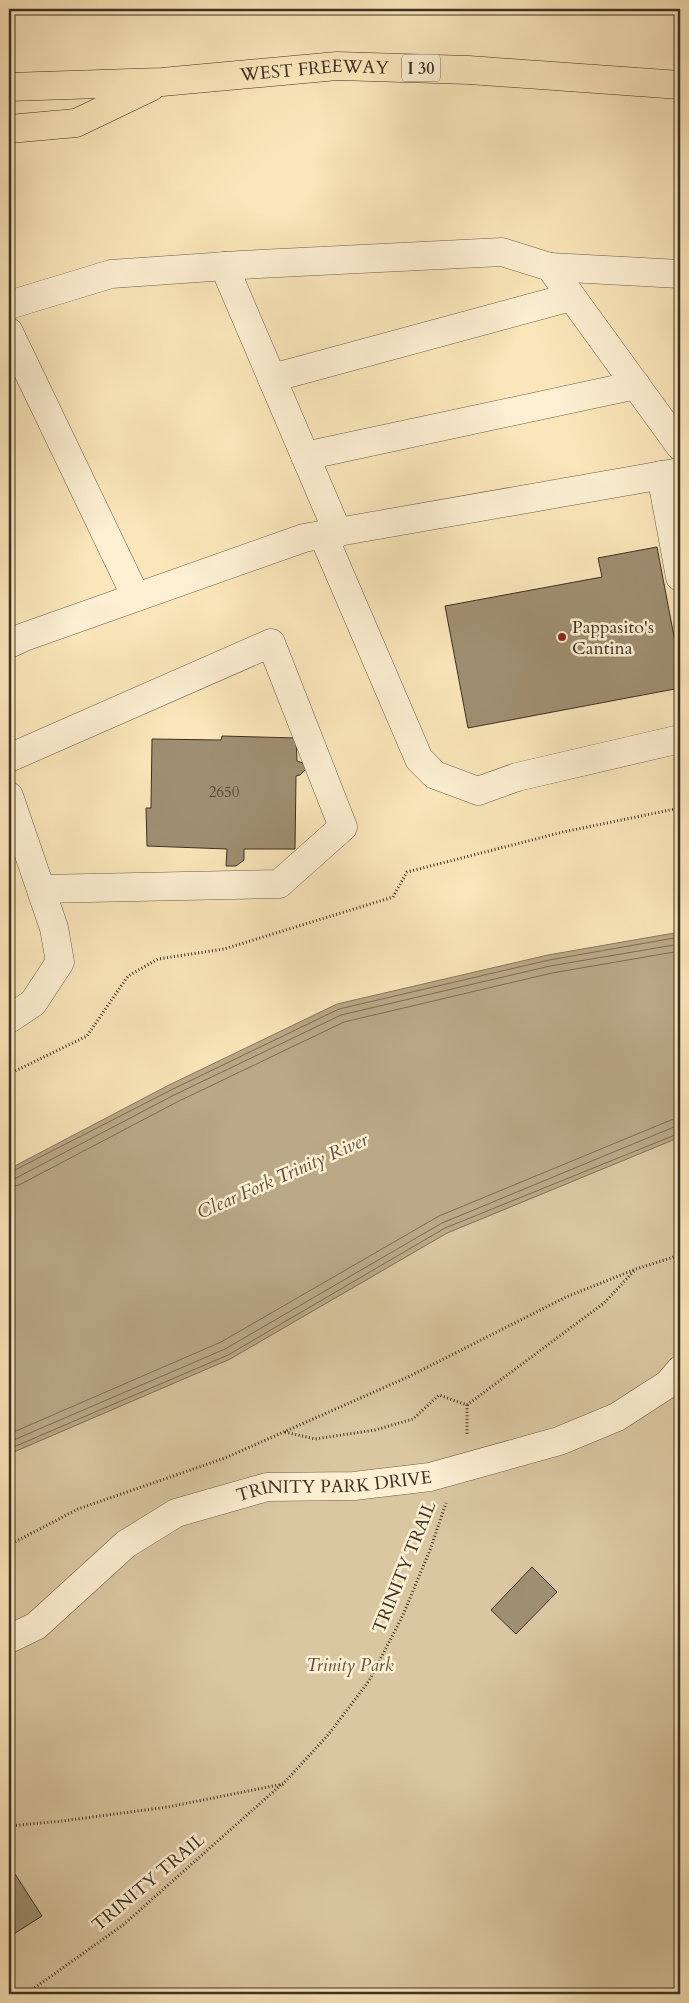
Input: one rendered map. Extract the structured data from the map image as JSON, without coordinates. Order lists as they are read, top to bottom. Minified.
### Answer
{"streets":{"highway":["I 30","WEST FREEWAY"],"street":["TRINITY PARK DRIVE"],"path":["TRINITY TRAIL"]},"crossings":[["TRINITY PARK DRIVE","TRINITY TRAIL"]],"water":["Clear Fork Trinity River"],"parks":["Trinity Park"],"places":["Pappasito's Cantina"],"house_numbers":["2650"]}
